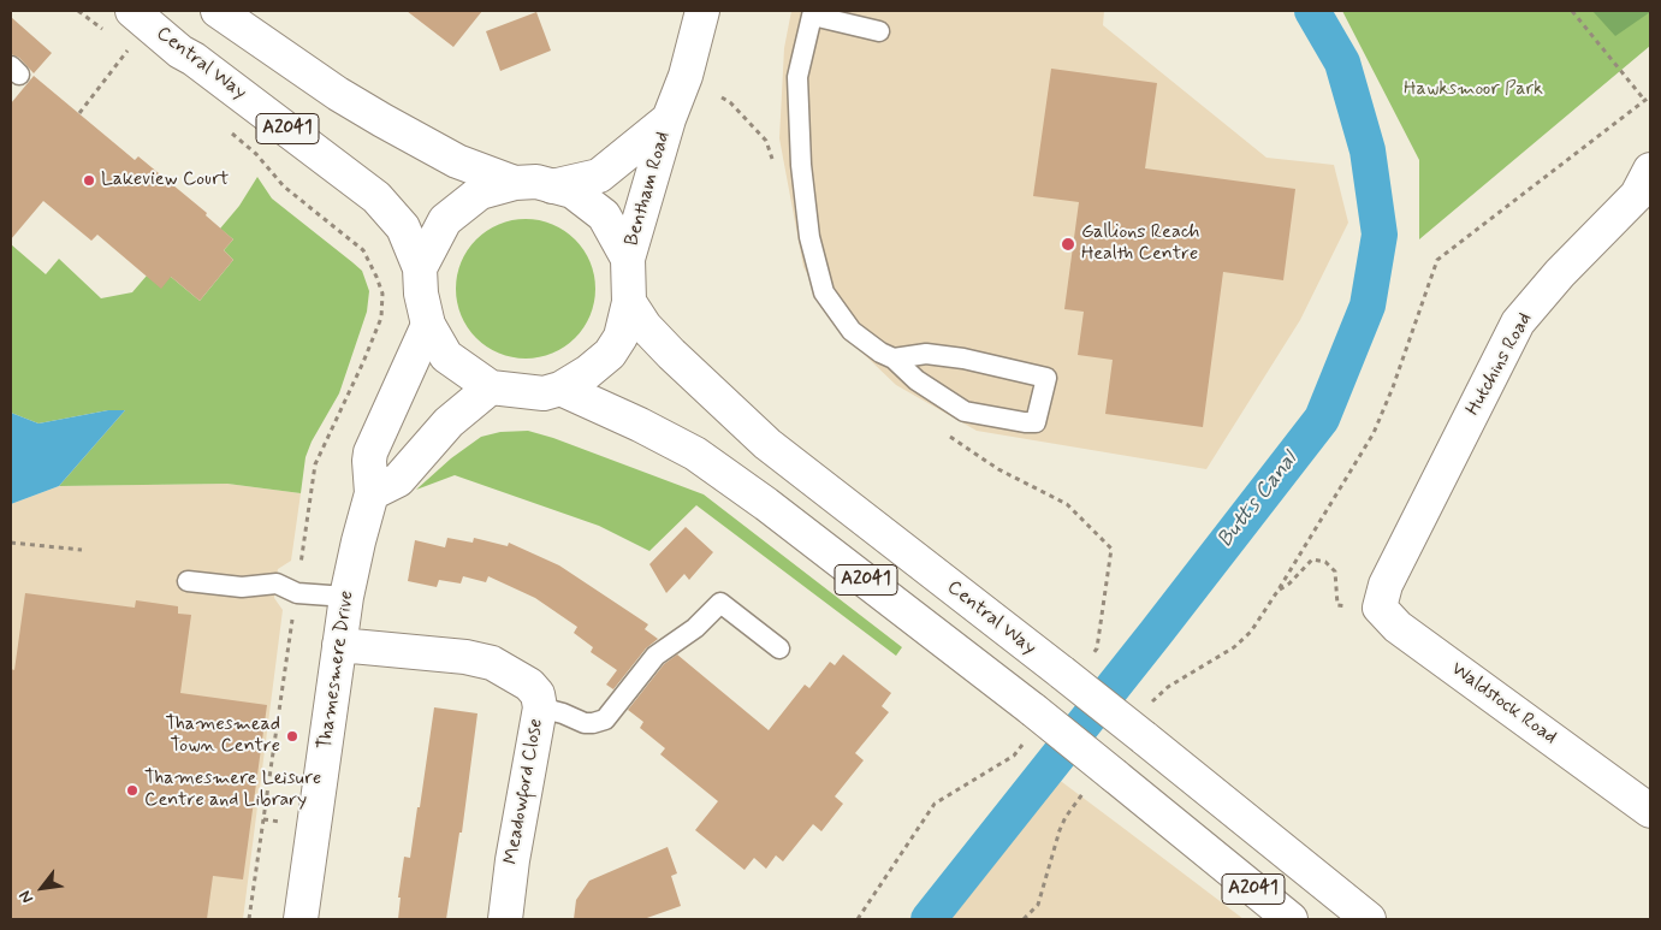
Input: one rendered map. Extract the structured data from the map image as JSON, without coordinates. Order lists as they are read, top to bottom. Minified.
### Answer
{"streets":{"main road":["Central Way","A2041","Bentham Road","Hutchins Road","Thamesmere Drive","Waldstock Road","Meadowford Close"]},"crossings":[["Central Way","A2041"],["Central Way","Bentham Road"],["Central Way","Thamesmere Drive"],["A2041","Bentham Road"],["A2041","Thamesmere Drive"],["Bentham Road","Thamesmere Drive"],["Hutchins Road","Waldstock Road"],["Thamesmere Drive","Meadowford Close"]],"water":["Butts Canal"],"parks":["Hawksmoor Park"],"places":["Lakeview Court","Gallions Reach Health Centre","Thamesmead Town Centre","Thamesmere Leisure Centre and Library"],"north":"bottom left"}
